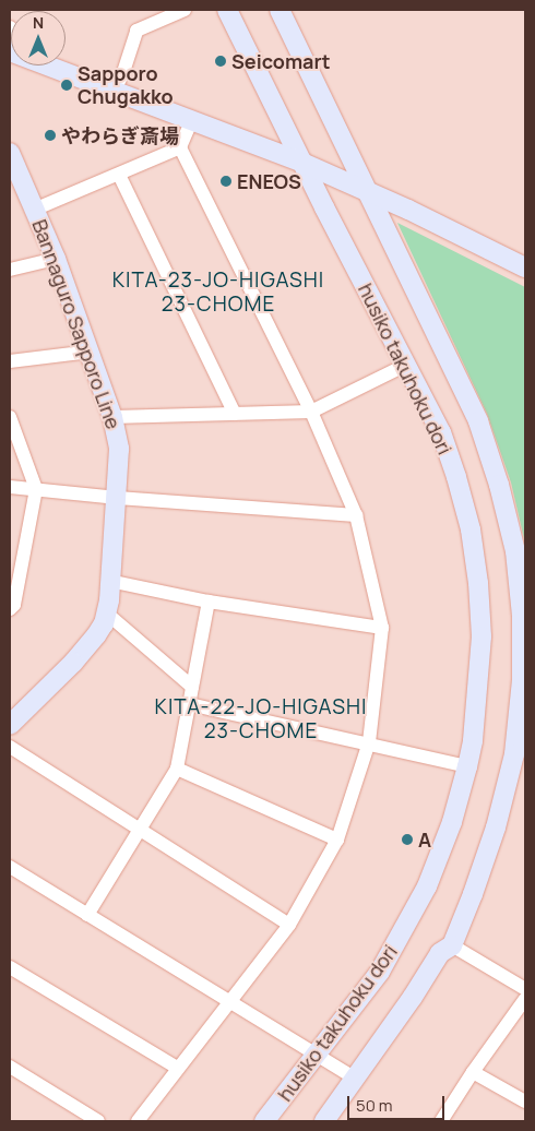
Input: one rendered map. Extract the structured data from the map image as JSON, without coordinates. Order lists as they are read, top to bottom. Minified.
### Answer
{"streets":{"street":["Bannaguro Sapporo Line","husiko takuhoku dori"]},"districts":["KITA-23-JO-HIGASHI 23-CHOME","KITA-22-JO-HIGASHI 23-CHOME"],"places":["Seicomart","Sapporo Chugakko","やわらぎ斎場","ENEOS","A"],"scale_bar":"50 m","north":"top"}
